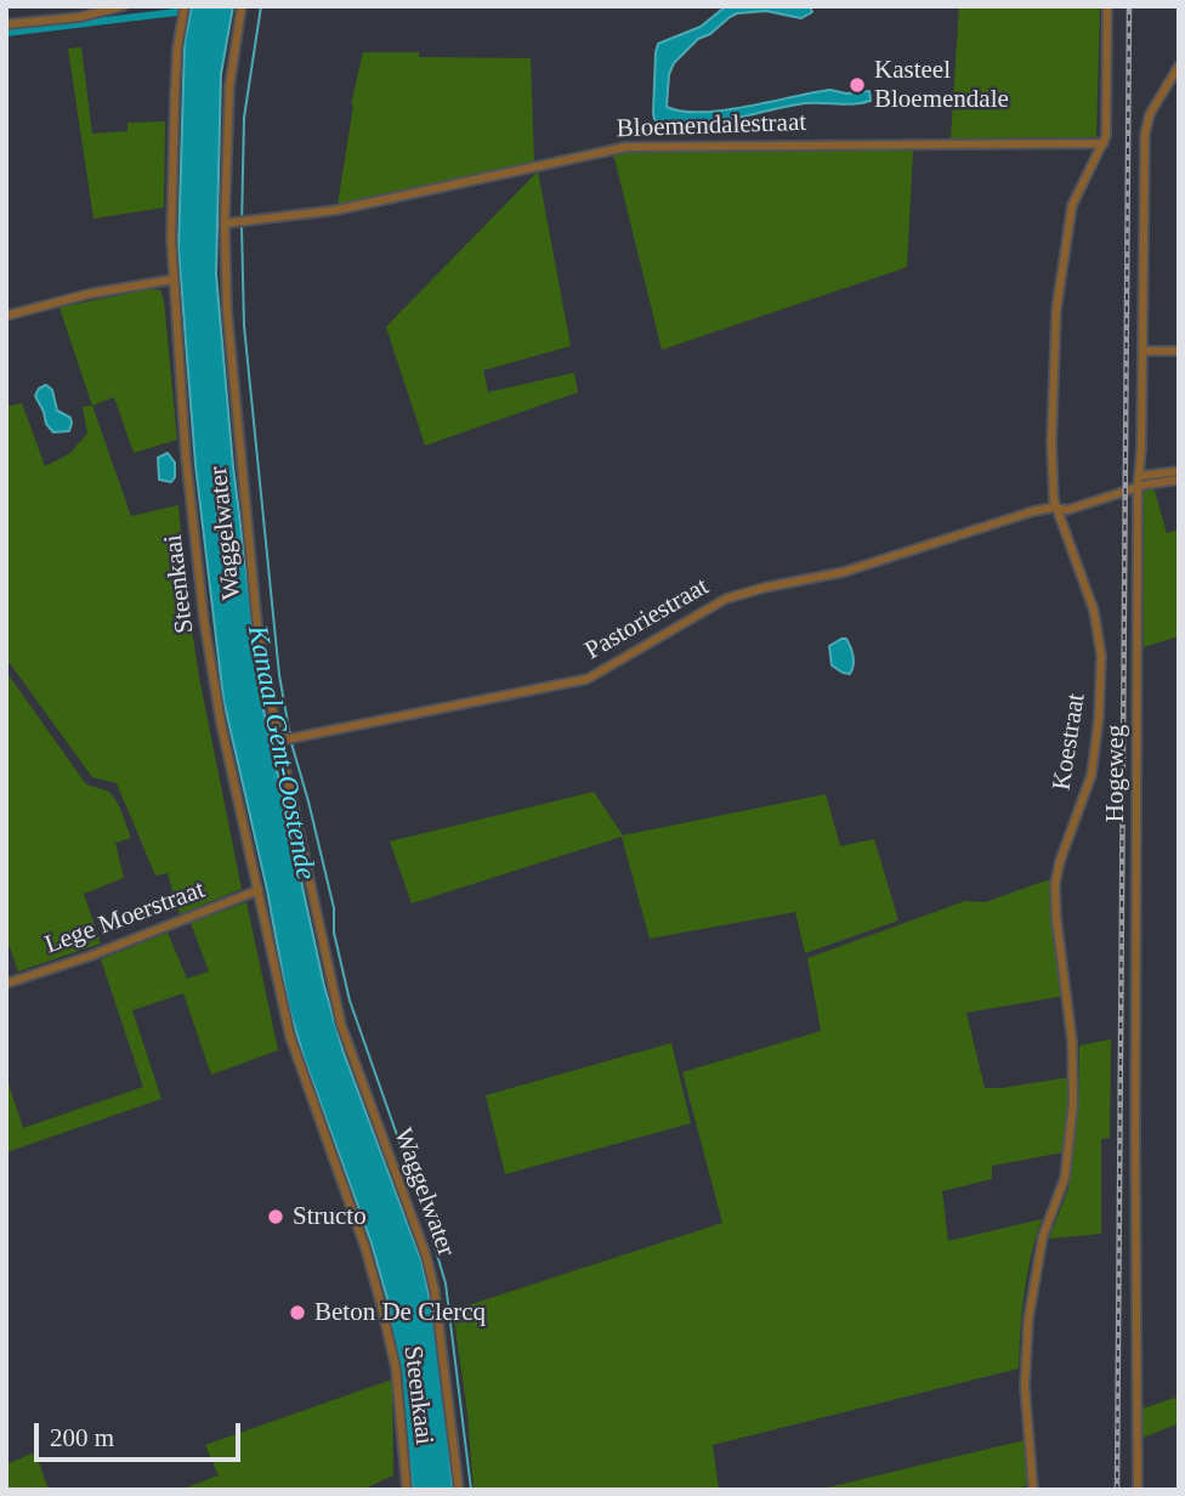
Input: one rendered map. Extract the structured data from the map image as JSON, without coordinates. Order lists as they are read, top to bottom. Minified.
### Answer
{"streets":{"street":["Bloemendalestraat","Waggelwater","Steenkaai","Pastoriestraat","Koestraat","Hogeweg","Lege Moerstraat"]},"crossings":[["Bloemendalestraat","Waggelwater"],["Bloemendalestraat","Koestraat"],["Waggelwater","Pastoriestraat"],["Steenkaai","Lege Moerstraat"],["Pastoriestraat","Koestraat"],["Pastoriestraat","Hogeweg"]],"water":["Kanaal Gent-Oostende"],"places":["Kasteel Bloemendale","Structo","Beton De Clercq"],"scale_bar":"200 m"}
